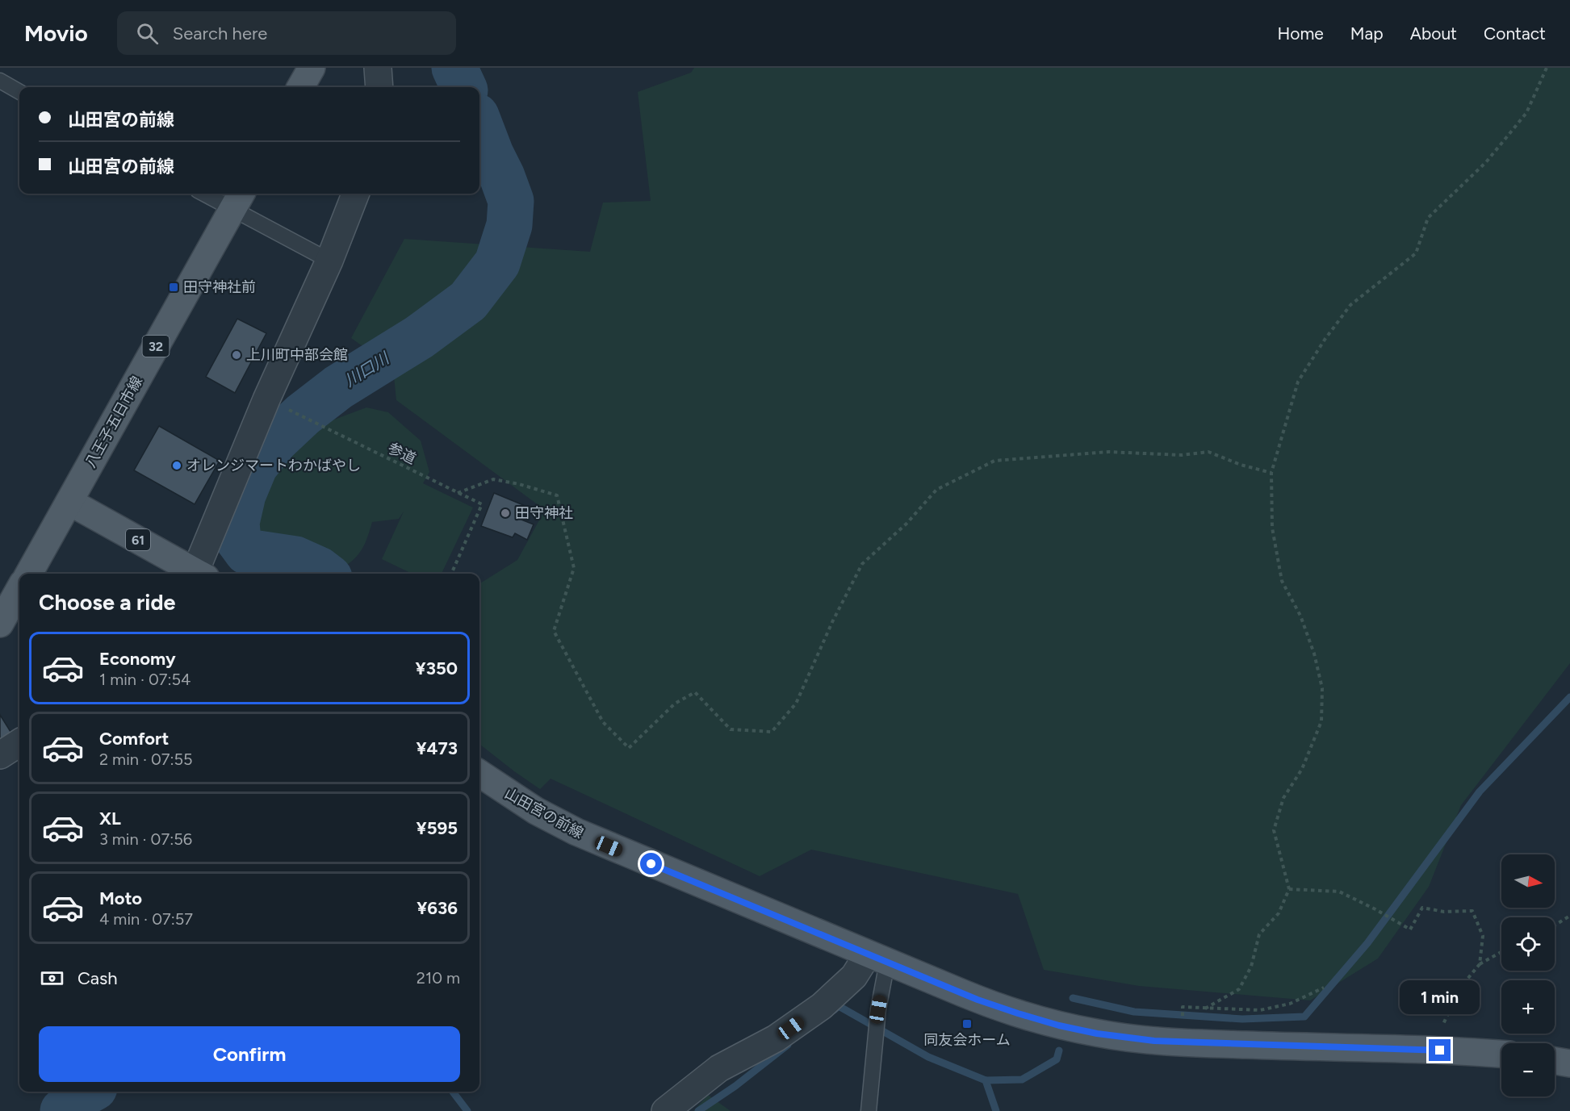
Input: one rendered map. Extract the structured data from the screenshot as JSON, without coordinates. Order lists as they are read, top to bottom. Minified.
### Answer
{"streets":{"main road":["32","八王子五日市線","61","山田宮の前線"],"path":["参道"]},"crossings":[["八王子五日市線","61"]],"water":["川口川"],"places":{"transit":["田守神社前","同友会ホーム"],"other":["上川町中部会館","オレンジマートわかばやし","田守神社"]},"north":"right","page":{"header":"Movio","search":"Search here","nav":["Home","Map","About","Contact"],"banner":["山田宮の前線","山田宮の前線"],"heading":"Choose a ride","list":[{"name":"Economy","note":"1 min · 07:54","value":"¥350"},{"name":"Comfort","note":"2 min · 07:55","value":"¥473"},{"name":"XL","note":"3 min · 07:56","value":"¥595"},{"name":"Moto","note":"4 min · 07:57","value":"¥636"}],"map_buttons":["+","−"],"pay":["Cash","210 m"],"bubble":"1 min","buttons":"Confirm"}}
